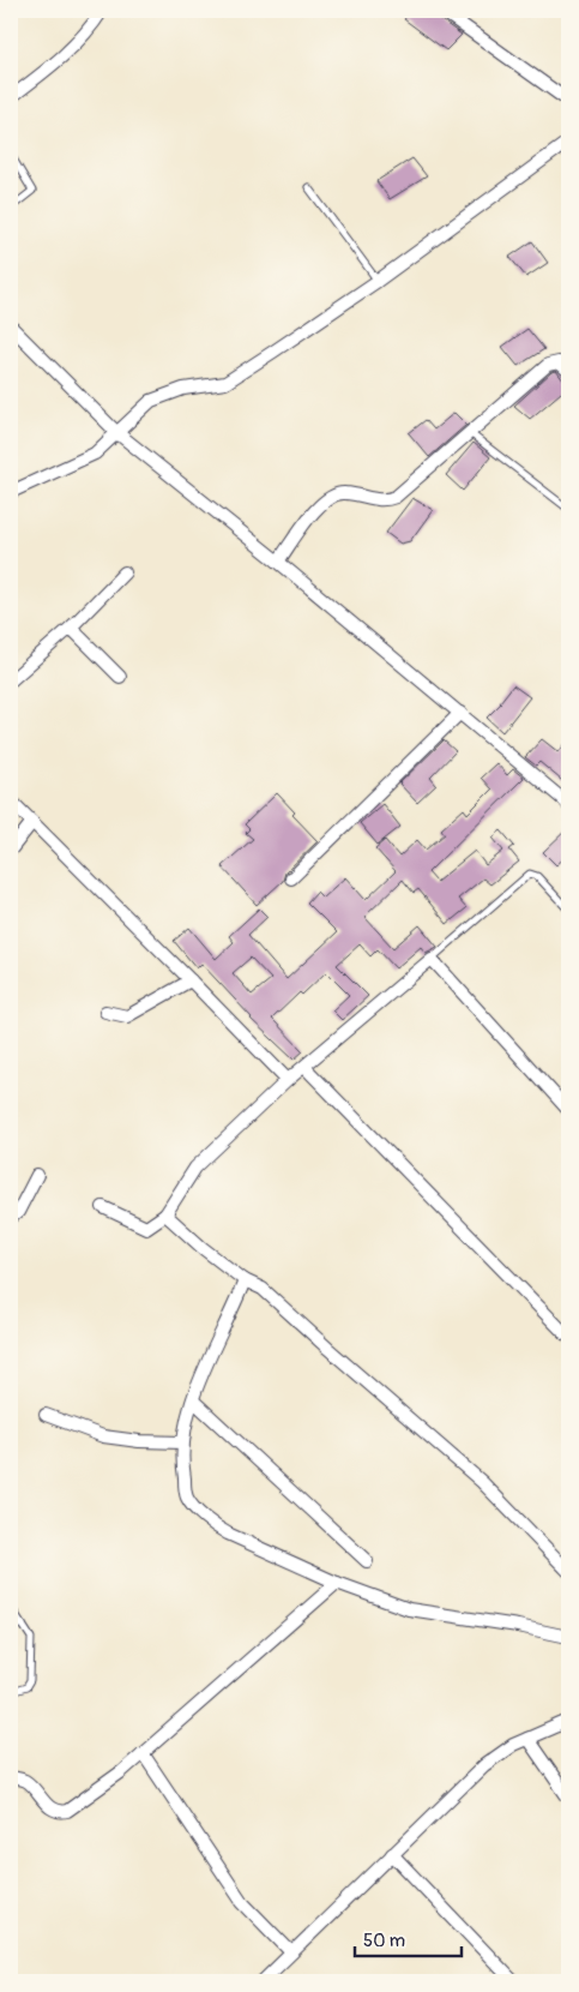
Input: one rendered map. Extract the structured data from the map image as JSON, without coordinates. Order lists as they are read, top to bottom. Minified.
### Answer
{"scale_bar":"50 m"}
